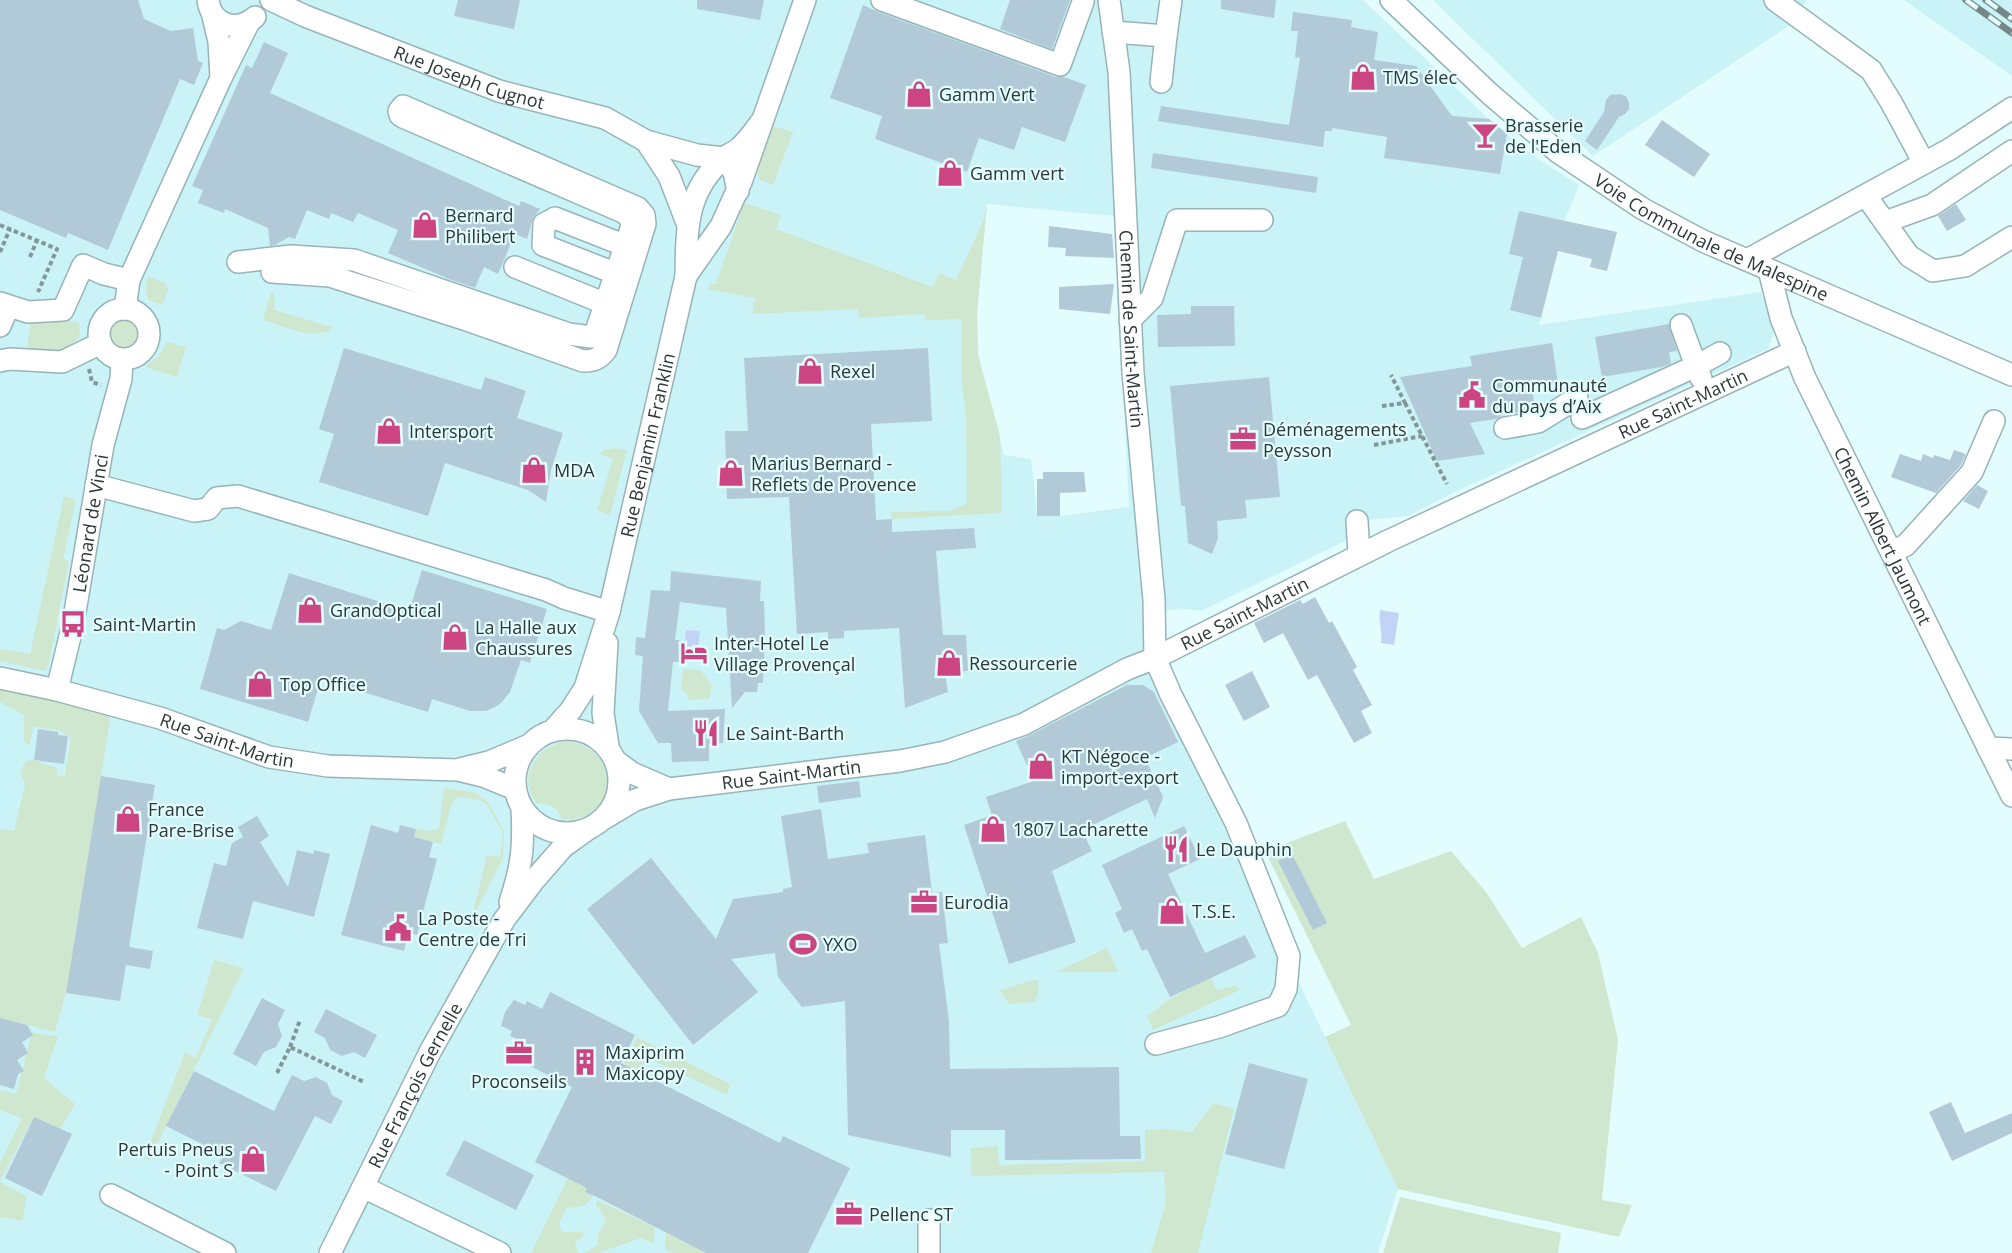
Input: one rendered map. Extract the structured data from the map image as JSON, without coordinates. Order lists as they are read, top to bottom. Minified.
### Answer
{"streets":{"street":["Rue Joseph Cugnot","Voie Communale de Malespine","Chemin de Saint-Martin","Rue Saint-Martin","Rue Benjamin Franklin","Léonard de Vinci","Chemin Albert Jaumont","Rue François Gernelle"]},"crossings":[["Voie Communale de Malespine","Chemin Albert Jaumont"],["Chemin de Saint-Martin","Rue Saint-Martin"],["Rue Saint-Martin","Rue Benjamin Franklin"],["Rue Saint-Martin","Léonard de Vinci"],["Rue Saint-Martin","Chemin Albert Jaumont"],["Rue Saint-Martin","Rue François Gernelle"]],"places":{"shop":["TMS élec","Gamm Vert","Gamm vert","Bernard Philibert","Rexel","Intersport","MDA","Marius Bernard - Reflets de Provence","GrandOptical","La Halle aux Chaussures","Ressourcerie","Top Office","KT Négoce - import-export","France Pare-Brise","1807 Lacharette","T.S.E.","Pertuis Pneus - Point S"],"bar":["Brasserie de l'Eden"],"public building":["Communauté du pays d’Aix","La Poste - Centre de Tri"],"office":["Déménagements Peysson","Eurodia","Proconseils","Pellenc ST"],"bus stop":["Saint-Martin"],"hotel":["Inter-Hotel Le Village Provençal"],"restaurant":["Le Saint-Barth","Le Dauphin"],"sports":["YXO"],"building":["Maxiprim Maxicopy"]}}
